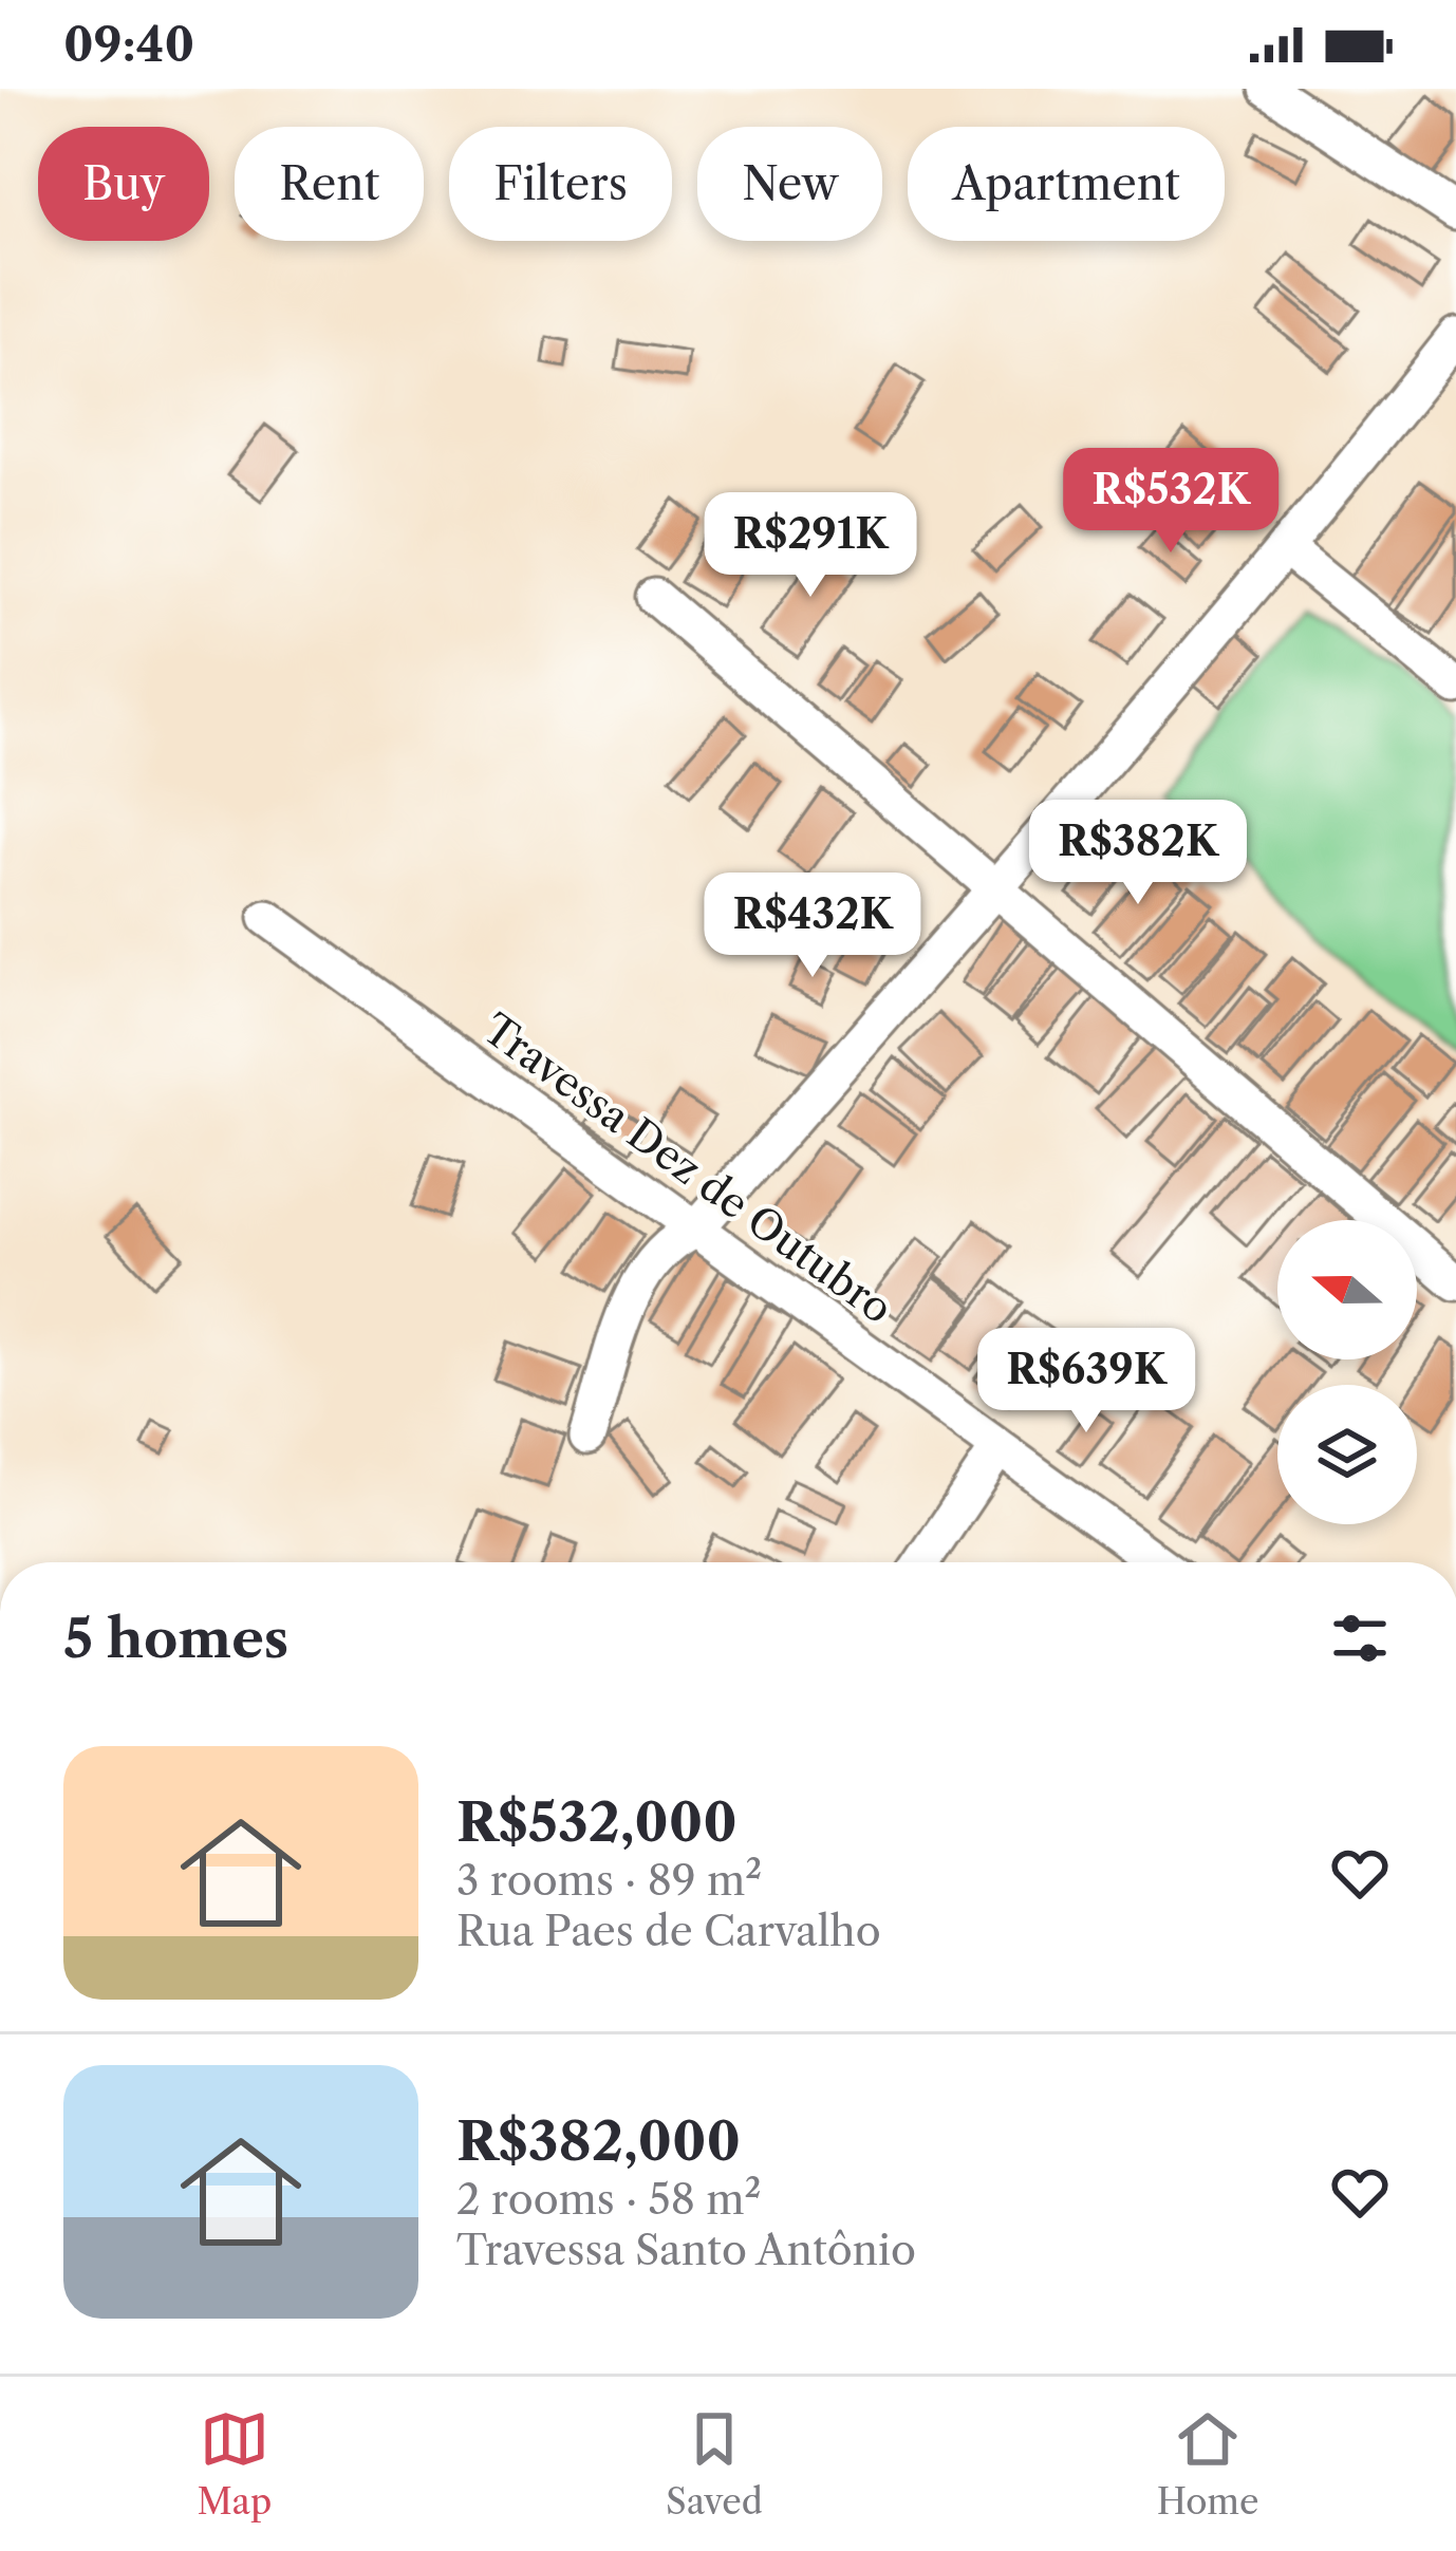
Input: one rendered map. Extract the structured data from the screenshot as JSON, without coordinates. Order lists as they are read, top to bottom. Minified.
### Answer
{"streets":{"street":["Travessa Dez de Outubro"]},"north":"left","page":{"status":"09:40","chip":["Buy","Rent","Filters","New","Apartment"],"price":["R$532K","R$291K","R$382K","R$432K","R$639K"],"heading":"5 homes","list":[{"name":"R$532,000","note":"3 rooms · 89 m² · Rua Paes de Carvalho"},{"name":"R$382,000","note":"2 rooms · 58 m² · Travessa Santo Antônio"}],"tabs":["Map","Saved","Home"]}}
